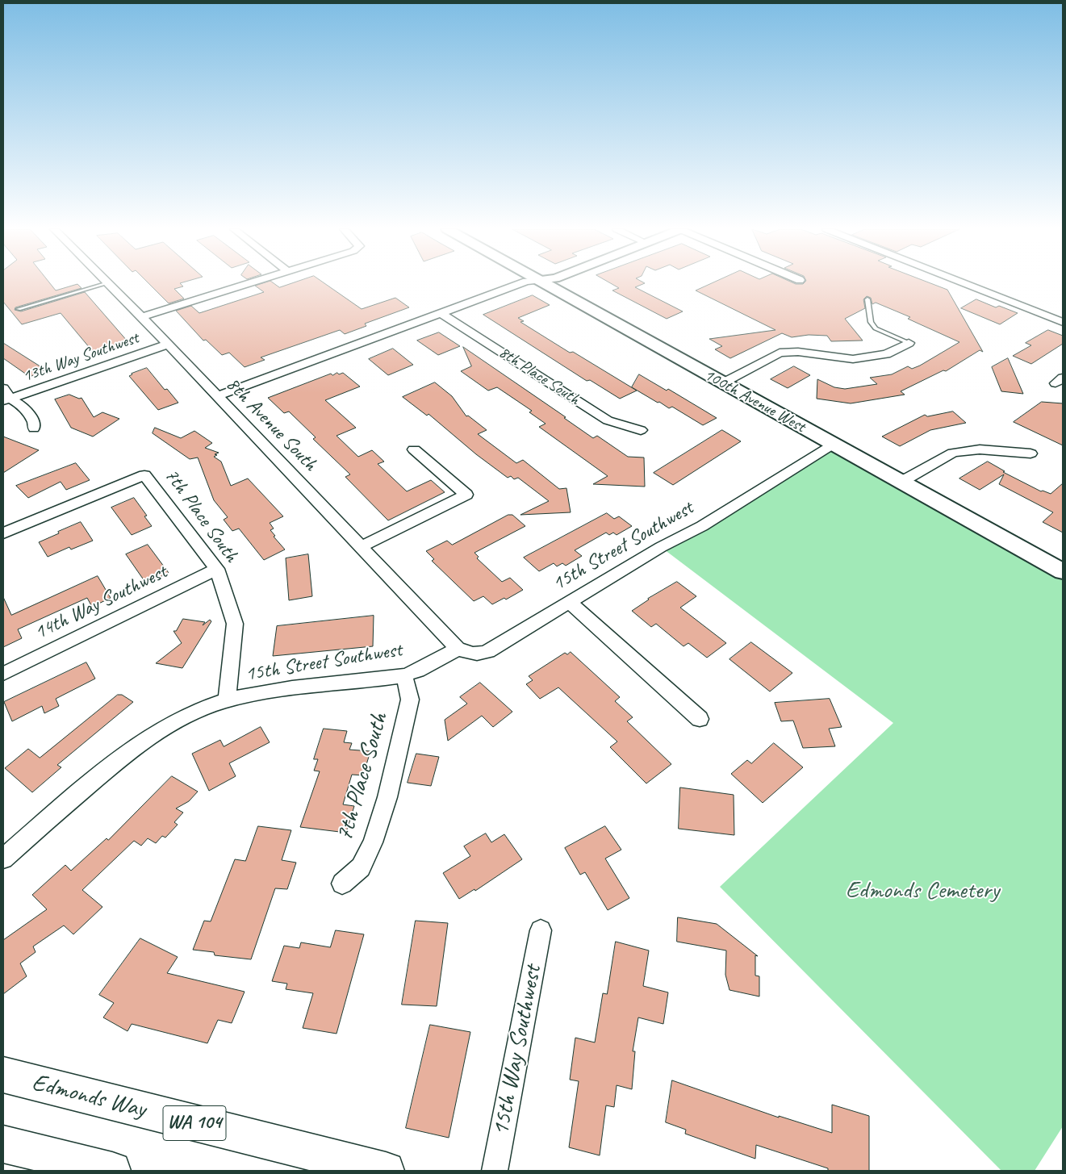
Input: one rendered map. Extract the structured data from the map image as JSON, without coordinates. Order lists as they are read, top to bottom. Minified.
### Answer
{"streets":{"main road":["100th Avenue West","Edmonds Way","WA 104"],"street":["13th Way Southwest","8th Place South","8th Avenue South","7th Place South","15th Street Southwest","14th Way Southwest","15th Way Southwest"]},"crossings":[["13th Way Southwest","8th Avenue South"],["100th Avenue West","15th Street Southwest"],["8th Avenue South","15th Street Southwest"],["7th Place South","15th Street Southwest"],["7th Place South","14th Way Southwest"]],"parks":["Edmonds Cemetery"]}
